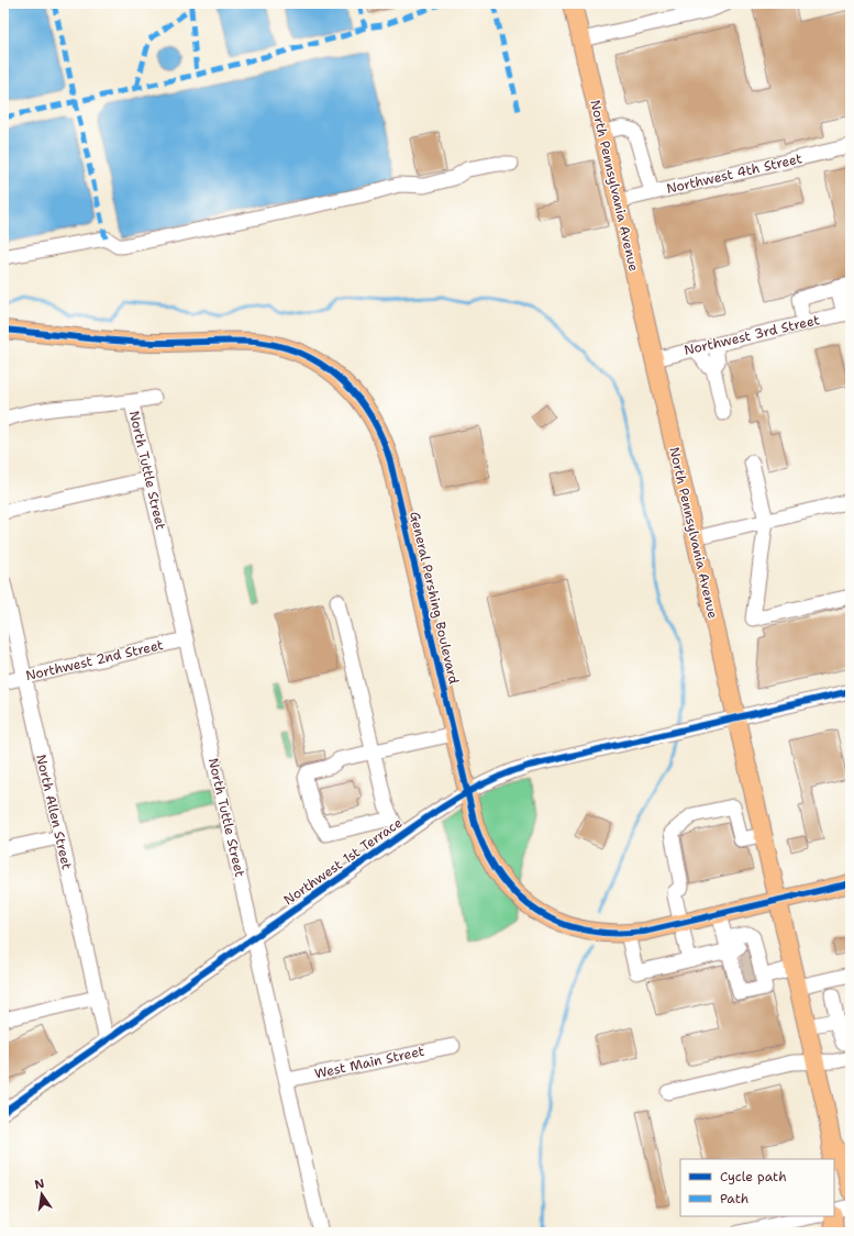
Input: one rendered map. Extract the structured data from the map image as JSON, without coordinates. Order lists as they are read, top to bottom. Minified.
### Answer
{"streets":{"main road":["North Pennsylvania Avenue","General Pershing Boulevard"],"street":["Northwest 4th Street","Northwest 3rd Street","North Tuttle Street","Northwest 2nd Street","North Allen Street","Northwest 1st Terrace","West Main Street"]},"crossings":[["Northwest 4th Street","North Pennsylvania Avenue"],["North Pennsylvania Avenue","Northwest 3rd Street"],["North Pennsylvania Avenue","General Pershing Boulevard"],["North Pennsylvania Avenue","Northwest 1st Terrace"],["North Tuttle Street","Northwest 2nd Street"],["North Tuttle Street","Northwest 1st Terrace"],["North Tuttle Street","West Main Street"],["General Pershing Boulevard","Northwest 1st Terrace"],["Northwest 2nd Street","North Allen Street"],["North Allen Street","Northwest 1st Terrace"]],"legend":["Cycle path","Path"],"north":"top"}
